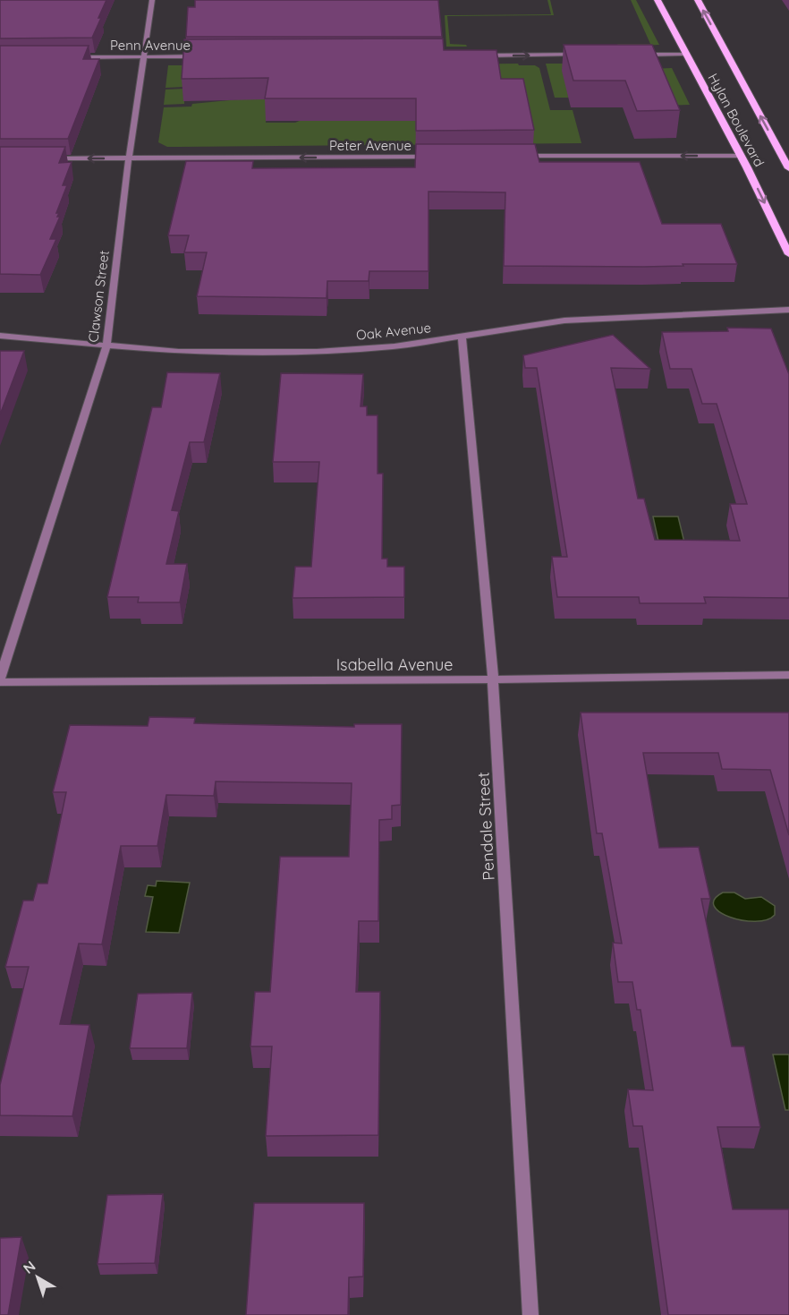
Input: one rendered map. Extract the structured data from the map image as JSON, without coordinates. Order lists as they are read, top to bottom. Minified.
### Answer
{"streets":{"main road":["Hylan Boulevard"],"street":["Penn Avenue","Peter Avenue","Clawson Street","Oak Avenue","Isabella Avenue","Pendale Street"]},"crossings":[["Penn Avenue","Clawson Street"],["Peter Avenue","Clawson Street"],["Clawson Street","Oak Avenue"],["Oak Avenue","Pendale Street"],["Isabella Avenue","Pendale Street"]],"one_way":["Peter Avenue"],"north":"top left"}
